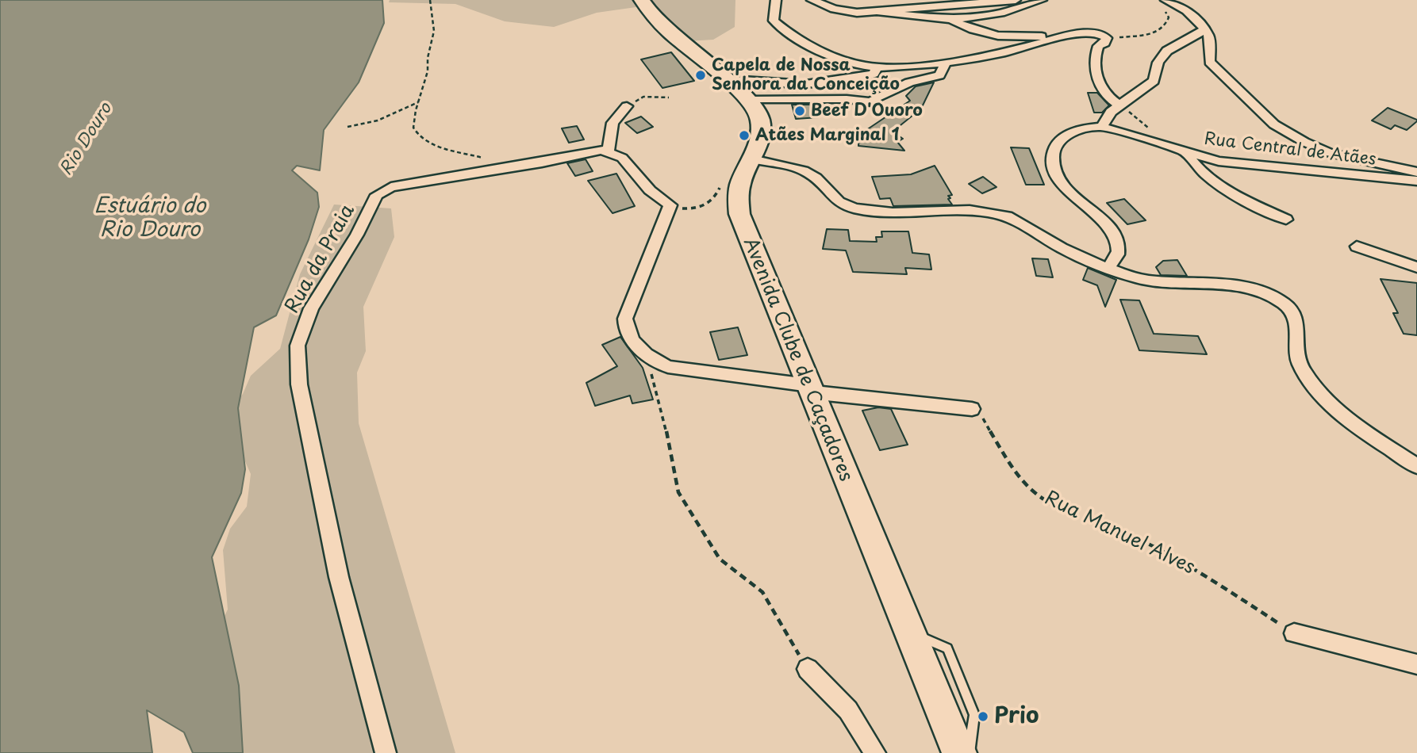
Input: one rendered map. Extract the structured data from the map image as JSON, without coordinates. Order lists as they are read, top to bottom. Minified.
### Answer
{"streets":{"main road":["Avenida Clube de Caçadores"],"street":["Rua Central de Atães","Rua da Praia"],"path":["Rua Manuel Alves"]},"water":["Rio Douro","Estuário do Rio Douro"],"places":["Capela de Nossa Senhora da Conceição","Beef D'Ouoro","Atães Marginal 1","Prio"]}
